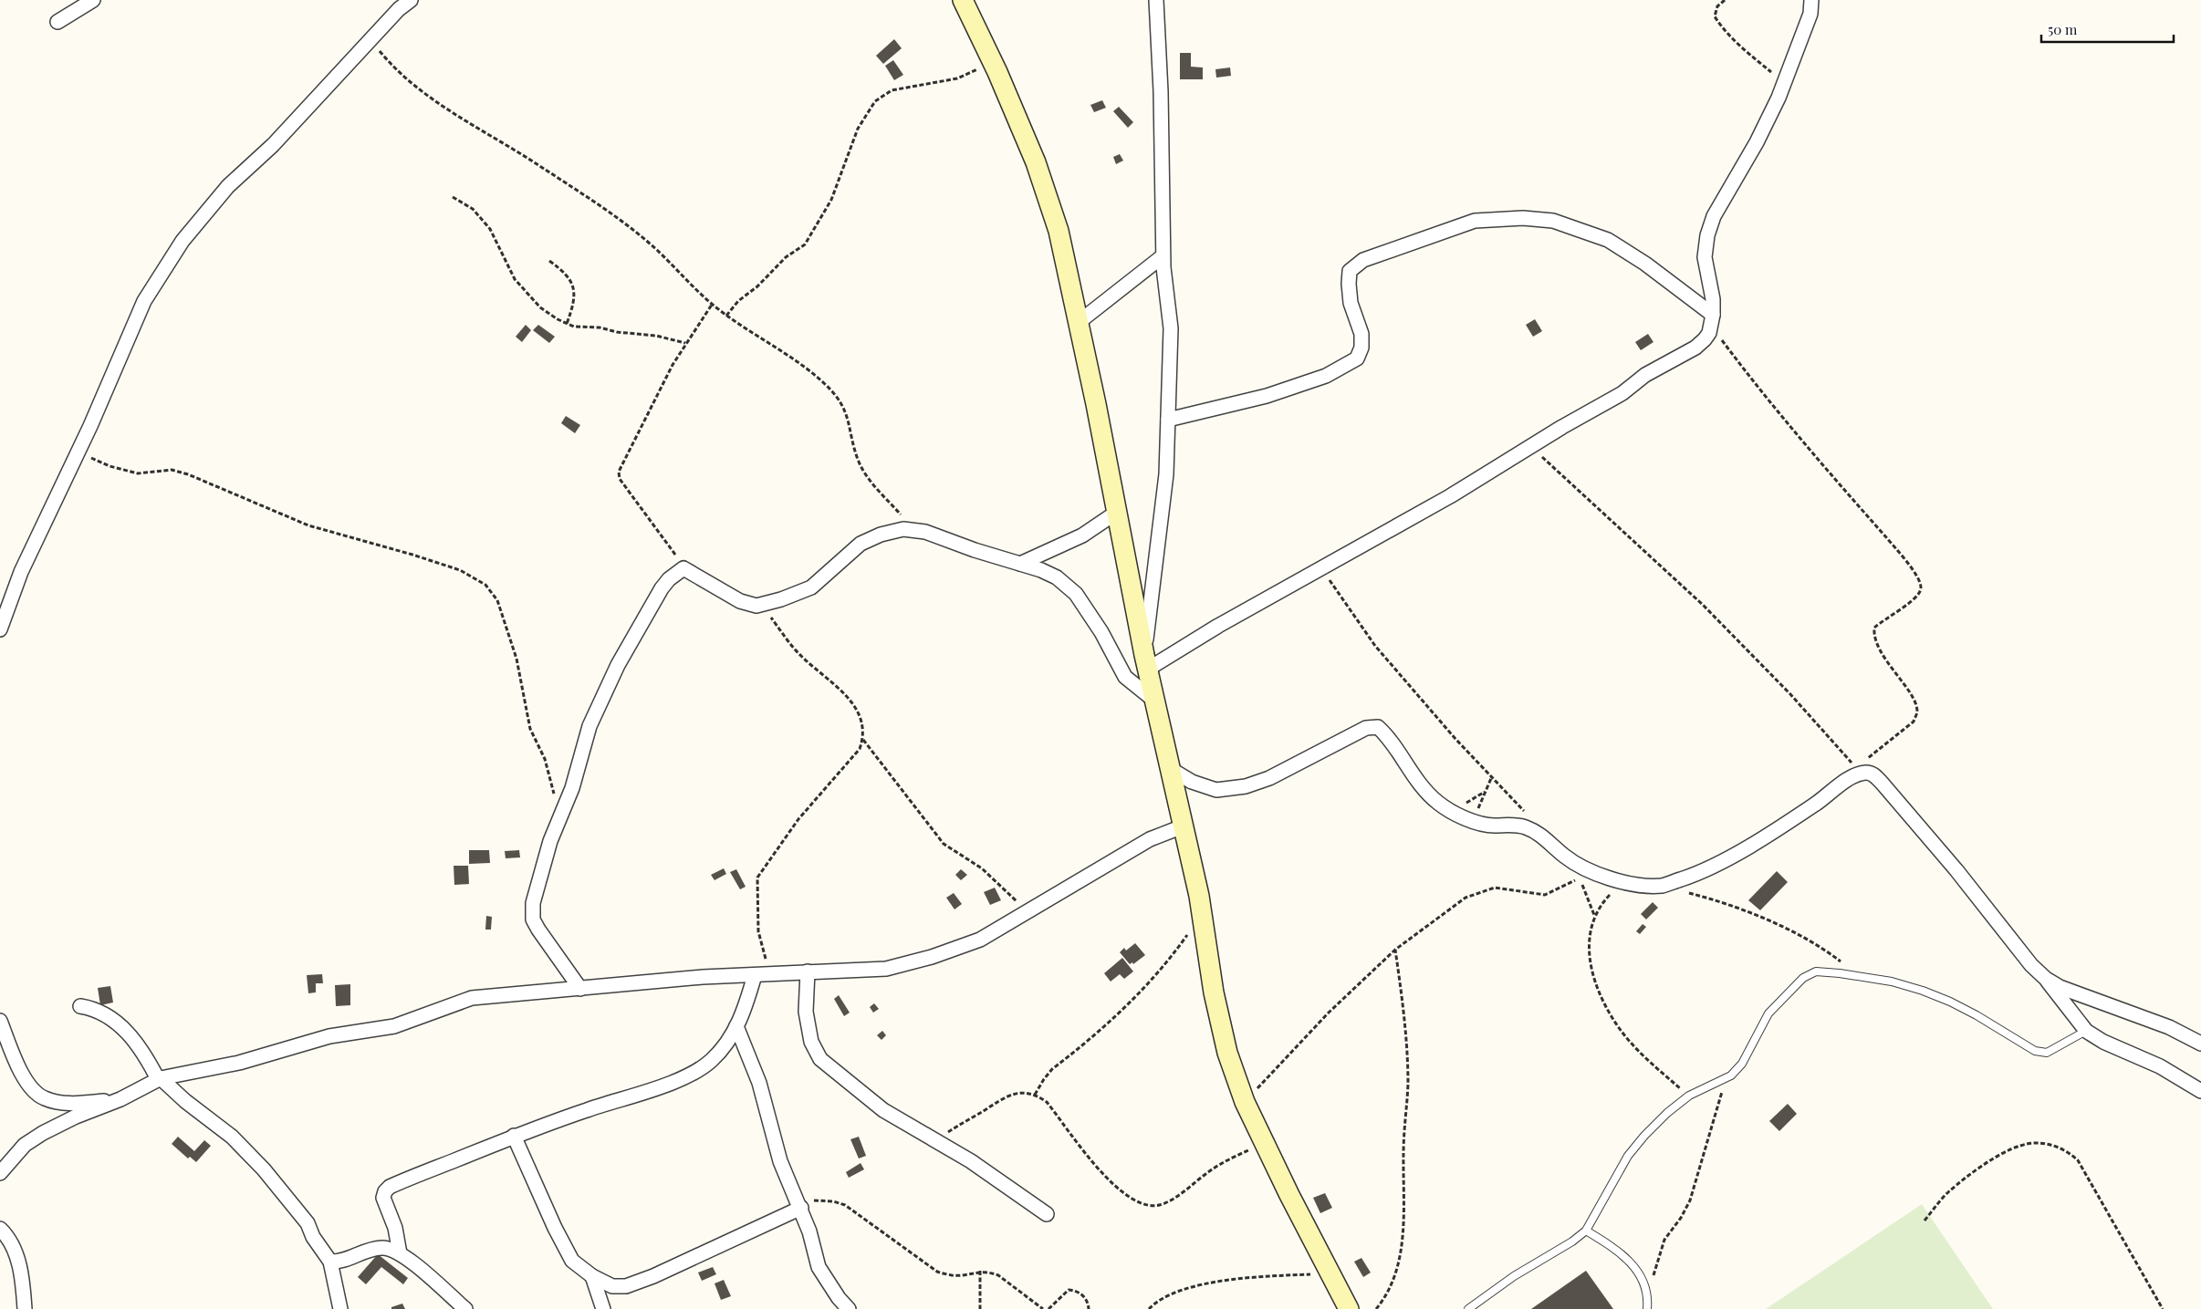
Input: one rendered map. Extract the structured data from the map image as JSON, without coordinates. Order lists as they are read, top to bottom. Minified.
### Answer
{"scale_bar":"50 m"}
